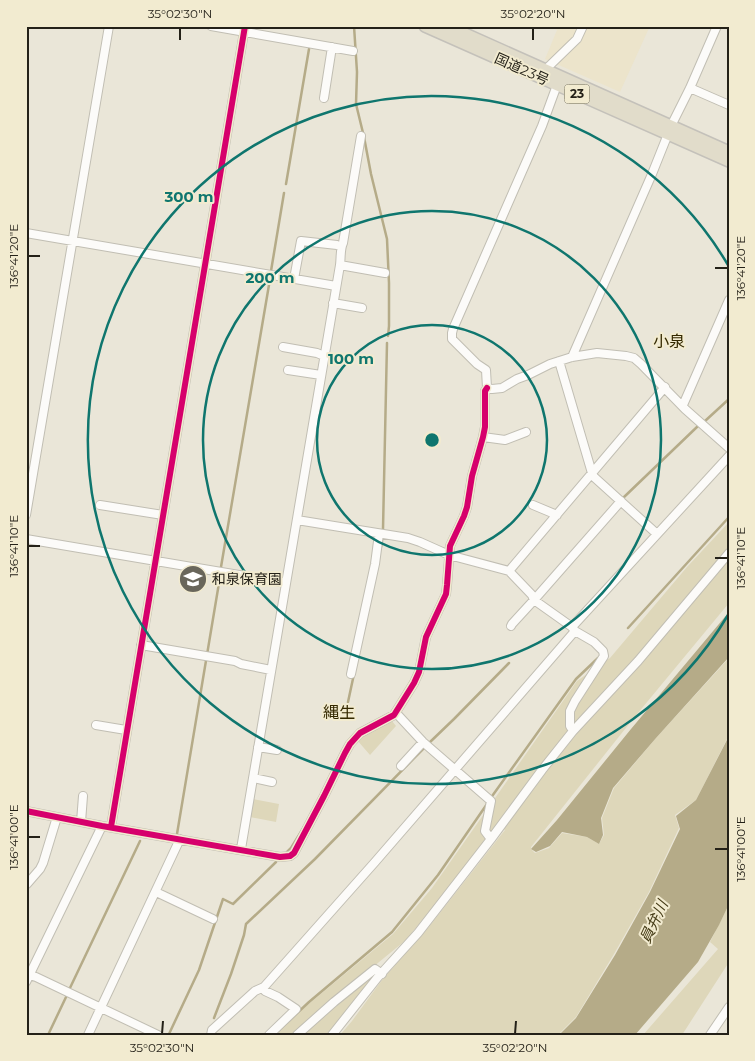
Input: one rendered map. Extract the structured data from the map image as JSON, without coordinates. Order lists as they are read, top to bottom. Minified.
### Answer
{"streets":{"highway":["国道23号","23"]},"districts":["小泉","縄生"],"water":["員弁川"],"places":{"school or university":["和泉保育園"]},"coordinates":["35°02'30\"N","35°02'20\"N","136°41'20\"E","136°41'10\"E","136°41'00\"E"],"rings":["300 m","200 m","100 m"]}
